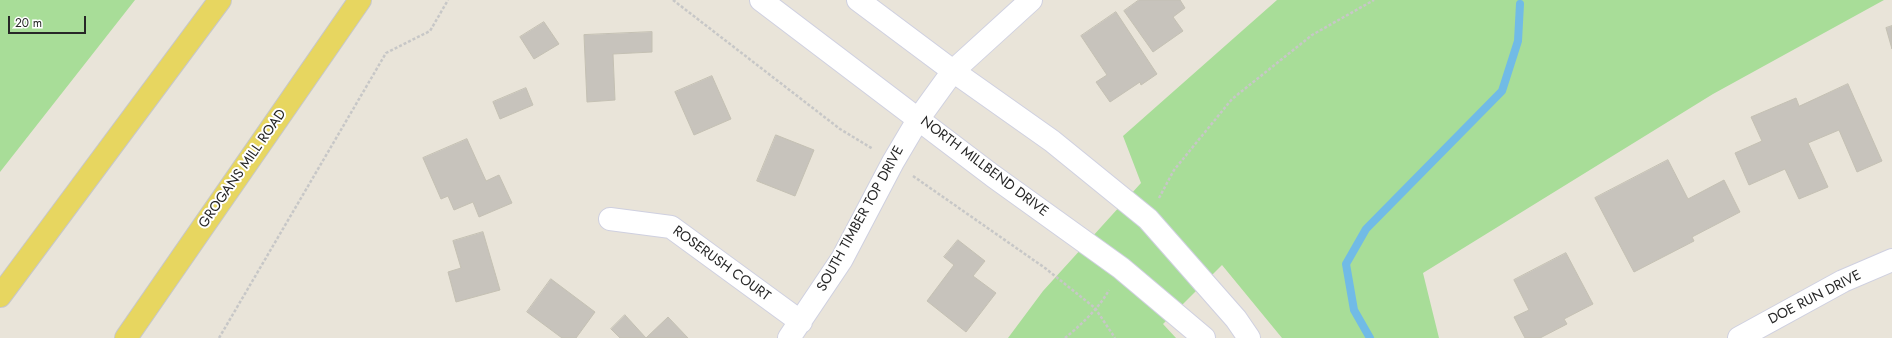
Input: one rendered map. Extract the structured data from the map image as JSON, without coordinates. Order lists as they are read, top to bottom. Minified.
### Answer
{"streets":{"main road":["GROGANS MILL ROAD"],"street":["NORTH MILLBEND DRIVE","SOUTH TIMBER TOP DRIVE","ROSERUSH COURT","DOE RUN DRIVE"]},"crossings":[["NORTH MILLBEND DRIVE","SOUTH TIMBER TOP DRIVE"],["SOUTH TIMBER TOP DRIVE","ROSERUSH COURT"]],"scale_bar":"20 m"}
